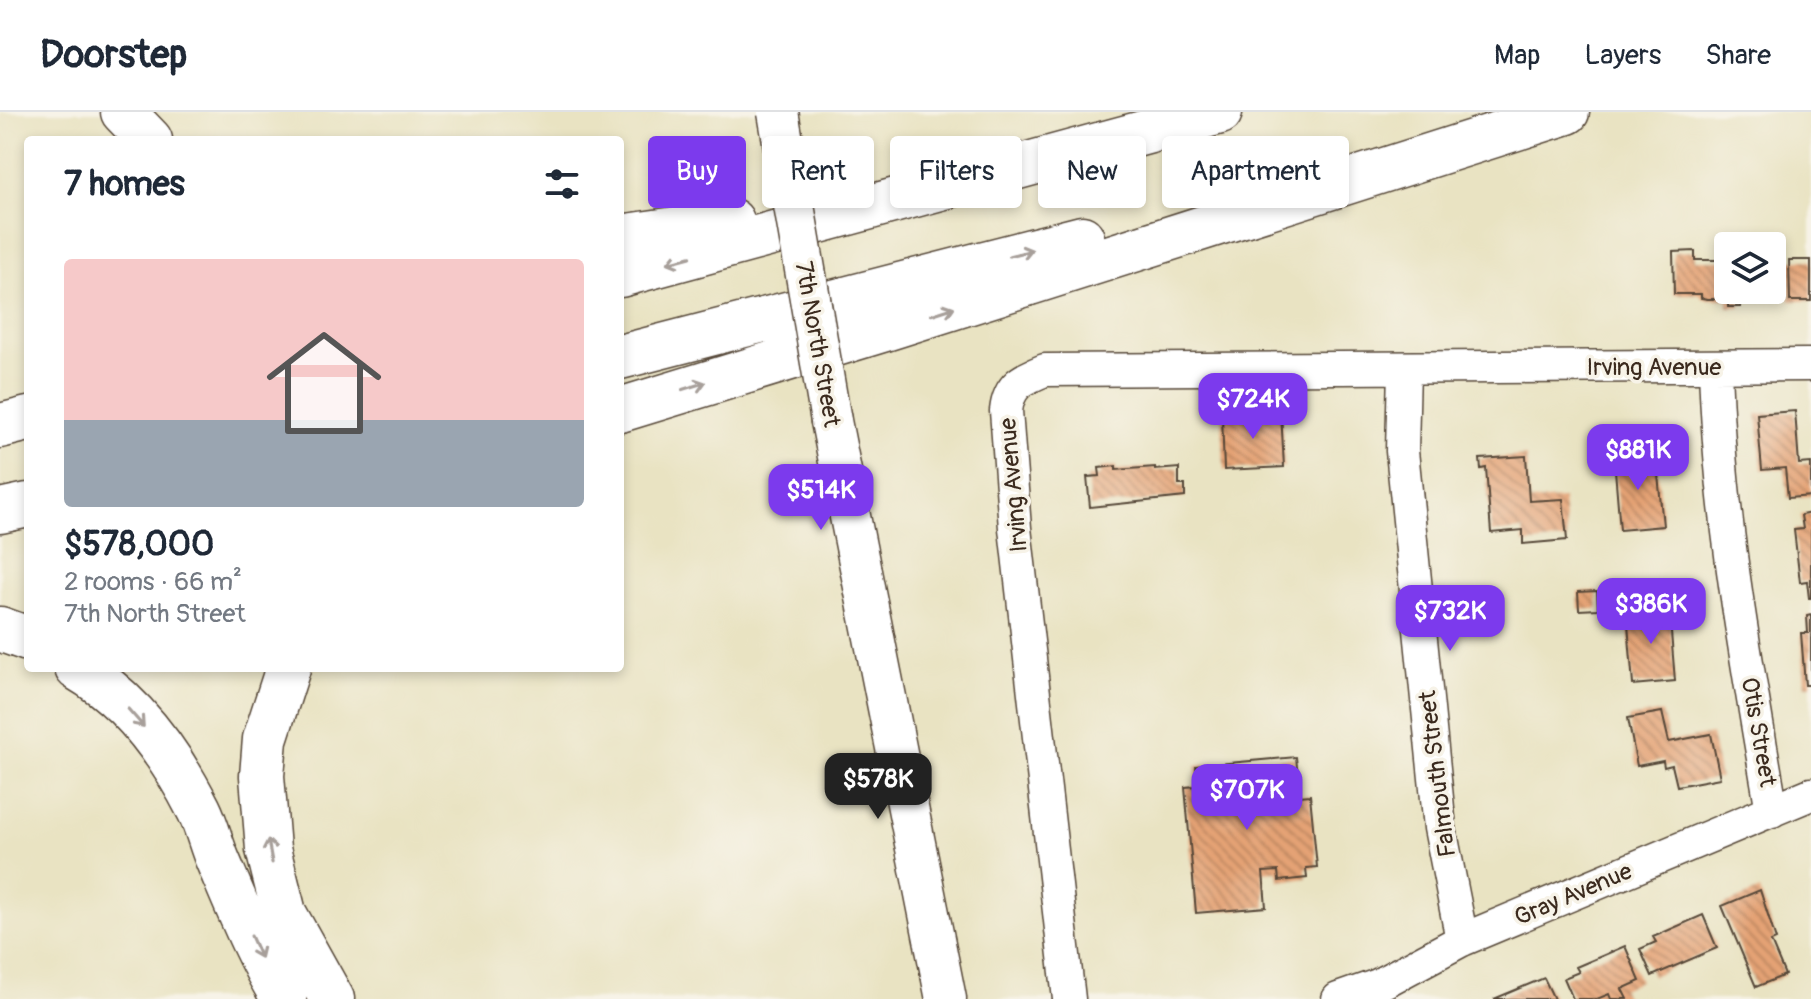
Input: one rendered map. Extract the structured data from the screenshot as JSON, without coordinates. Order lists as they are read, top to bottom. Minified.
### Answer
{"streets":{"street":["7th North Street","Irving Avenue","Otis Street","Falmouth Street","Gray Avenue"]},"crossings":[["Irving Avenue","Otis Street"],["Irving Avenue","Falmouth Street"],["Otis Street","Gray Avenue"],["Falmouth Street","Gray Avenue"]],"page":{"header":"Doorstep","nav":["Map","Layers","Share"],"chip":["Buy","Rent","Filters","New","Apartment"],"heading":"7 homes","list":[{"name":"$578,000","note":"2 rooms · 66 m² · 7th North Street"}],"price":["$724K","$881K","$514K","$386K","$732K","$578K","$707K"]}}
